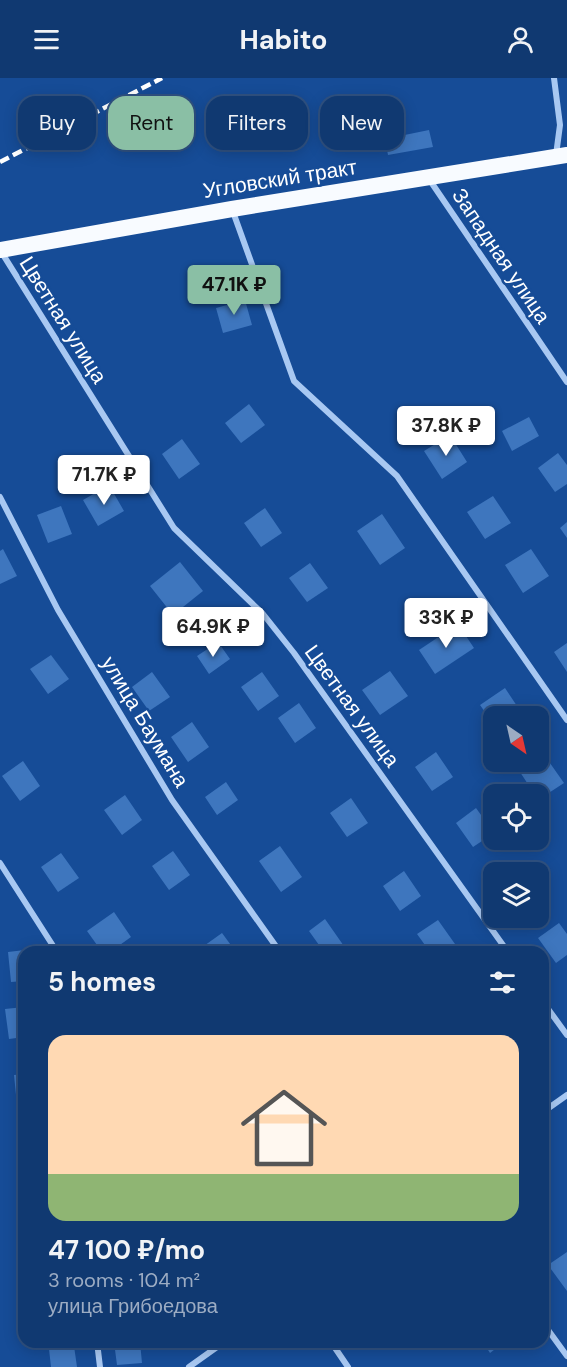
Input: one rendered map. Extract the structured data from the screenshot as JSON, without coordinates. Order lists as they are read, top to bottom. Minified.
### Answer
{"streets":{"highway":["Угловский тракт"],"street":["Западная улица","Цветная улица","улица Баумана"]},"crossings":[["Угловский тракт","Западная улица"],["Угловский тракт","Цветная улица"]],"north":"bottom right","page":{"header":"Habito","chip":["Buy","Rent","Filters","New"],"price":["47.1K ₽","37.8K ₽","71.7K ₽","33K ₽","64.9K ₽"],"heading":"5 homes","list":[{"name":"47 100 ₽/mo","note":"3 rooms · 104 m² · улица Грибоедова"}]}}
